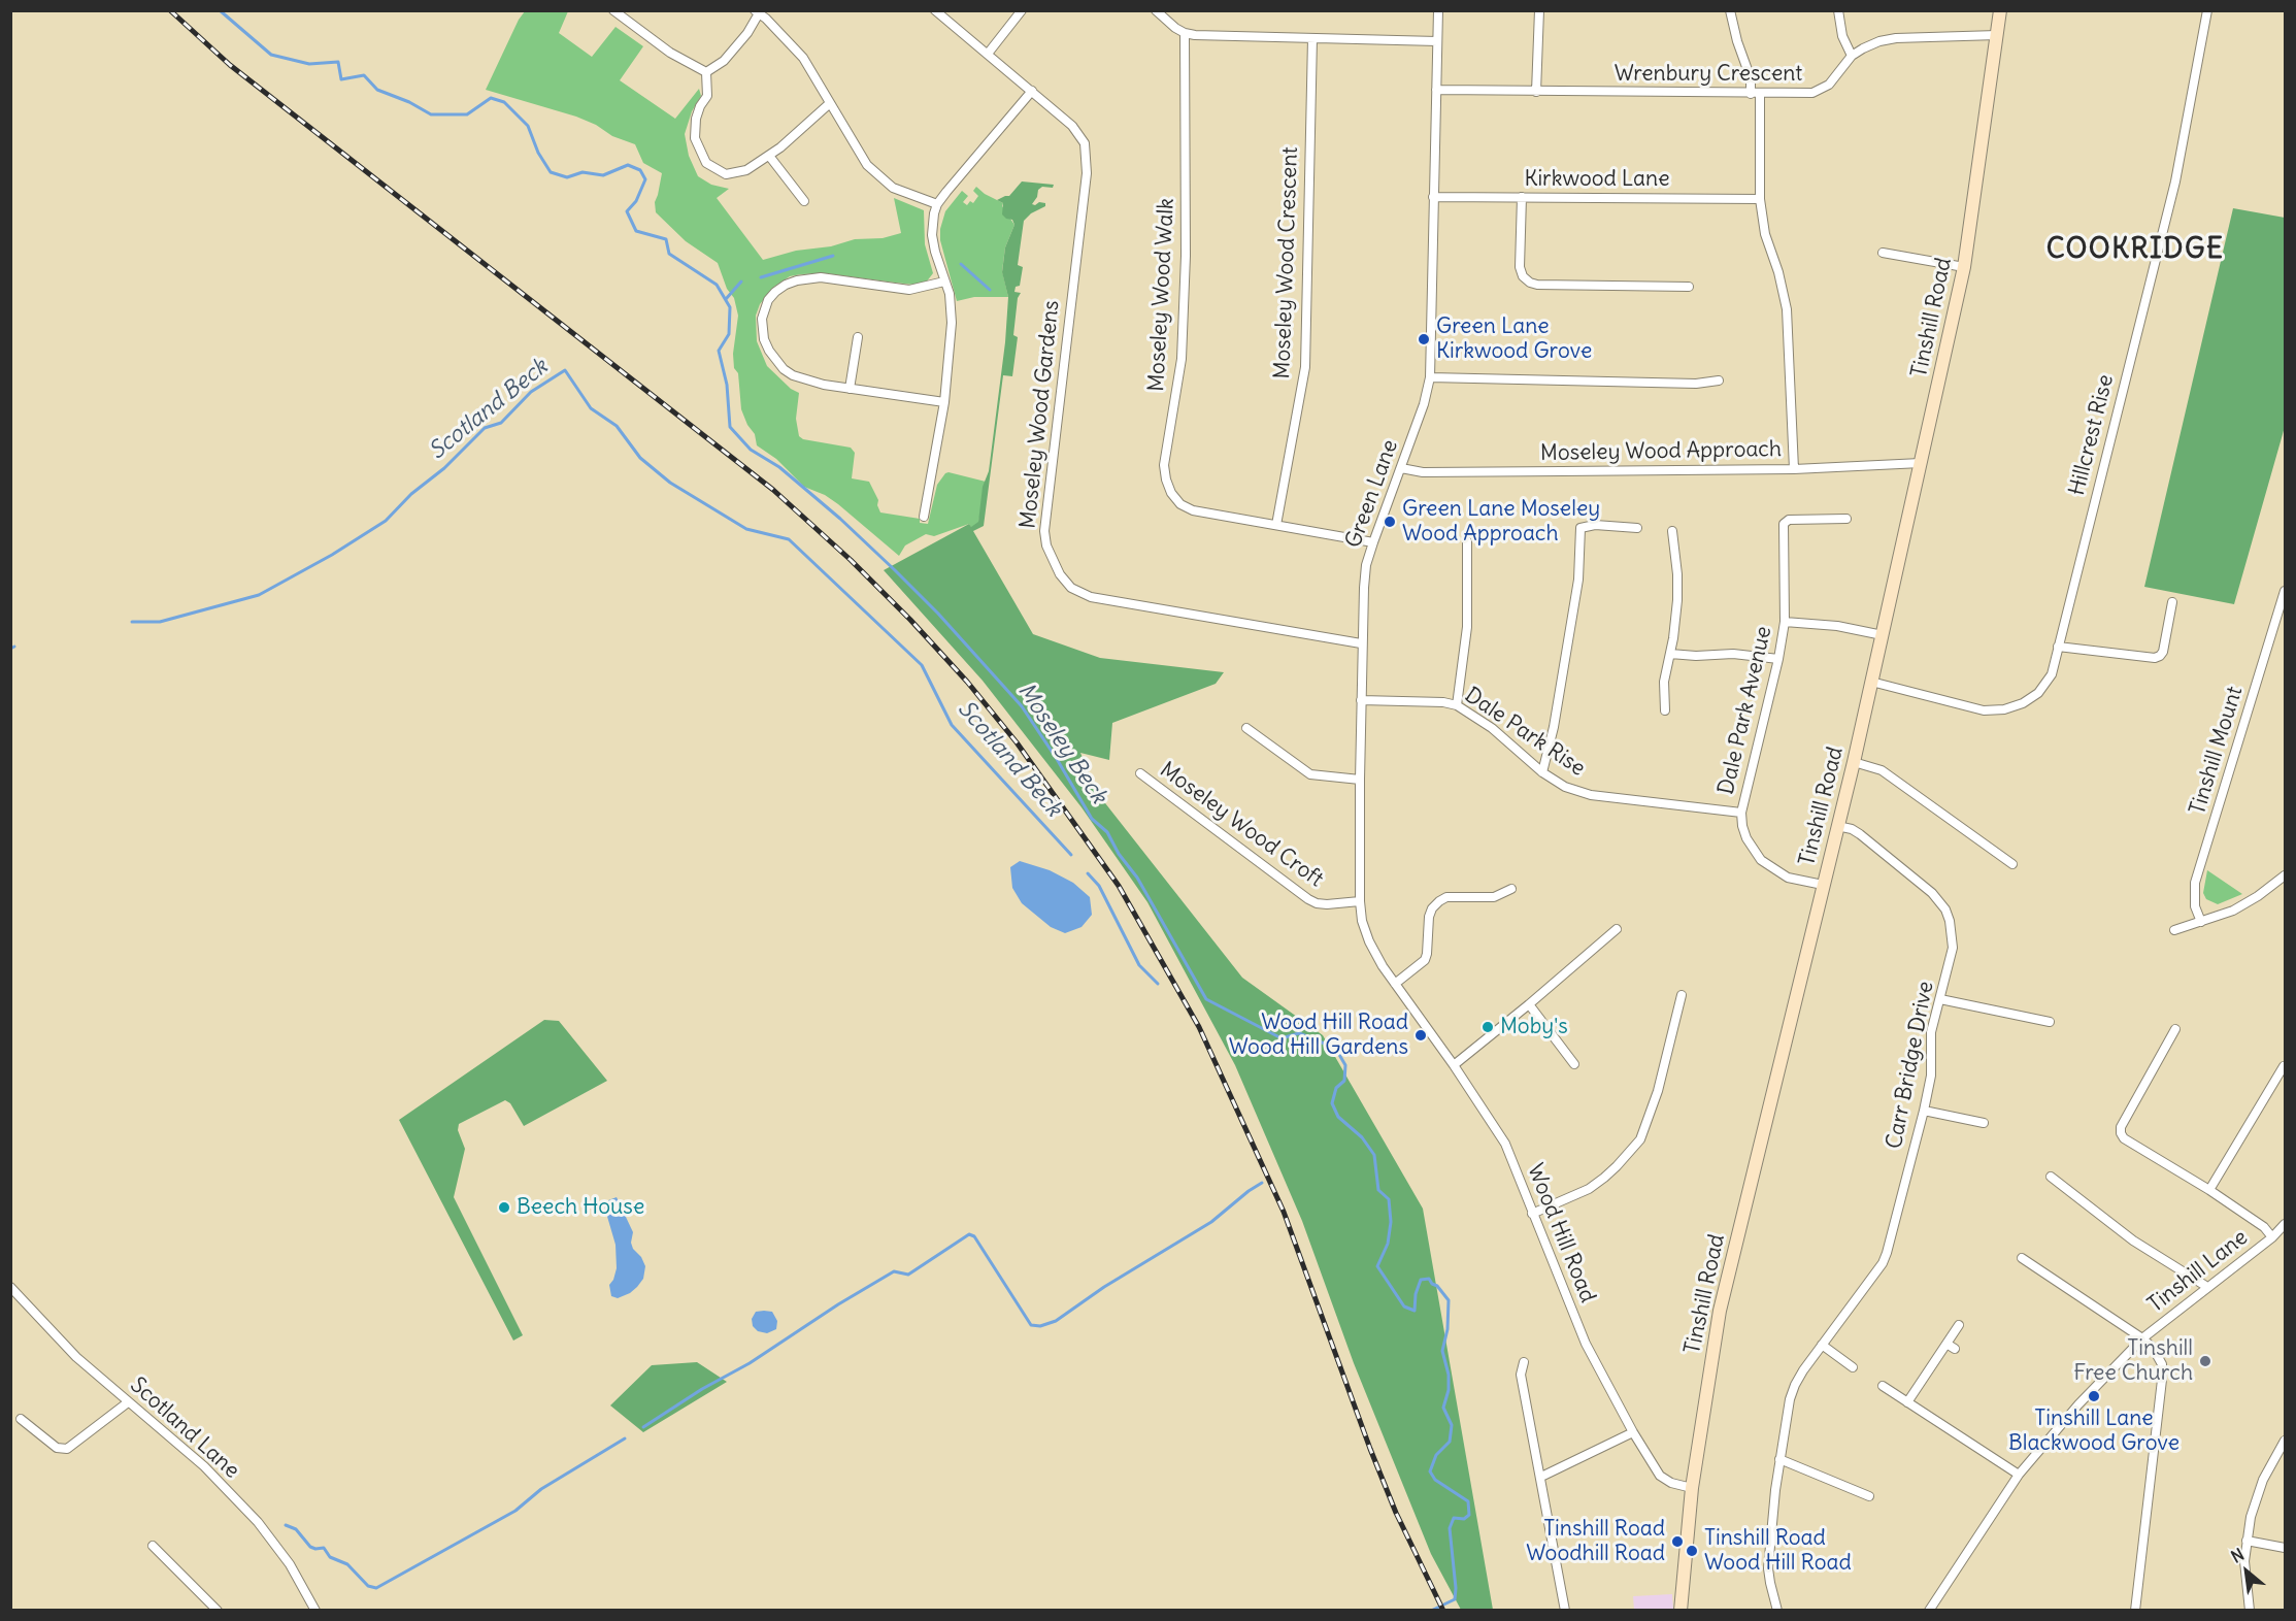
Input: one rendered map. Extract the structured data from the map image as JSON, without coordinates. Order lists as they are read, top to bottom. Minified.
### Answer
{"streets":{"street":["Wrenbury Crescent","Kirkwood Lane","Moseley Wood Crescent","Moseley Wood Walk","Tinshill Road","Moseley Wood Gardens","Hillcrest Rise","Moseley Wood Approach","Green Lane","Dale Park Avenue","Dale Park Rise","Tinshill Mount","Moseley Wood Croft","Carr Bridge Drive","Wood Hill Road","Tinshill Lane","Scotland Lane"]},"crossings":[["Wrenbury Crescent","Tinshill Road"],["Wrenbury Crescent","Green Lane"],["Kirkwood Lane","Green Lane"],["Moseley Wood Crescent","Moseley Wood Walk"],["Moseley Wood Walk","Green Lane"],["Tinshill Road","Hillcrest Rise"],["Tinshill Road","Moseley Wood Approach"],["Tinshill Road","Dale Park Avenue"],["Tinshill Road","Carr Bridge Drive"],["Tinshill Road","Wood Hill Road"],["Moseley Wood Gardens","Green Lane"],["Moseley Wood Approach","Green Lane"],["Green Lane","Dale Park Rise"],["Green Lane","Moseley Wood Croft"],["Green Lane","Wood Hill Road"],["Dale Park Avenue","Dale Park Rise"]],"districts":["COOKRIDGE"],"water":["Scotland Beck","Moseley Beck"],"places":["Green Lane Kirkwood Grove","Green Lane Moseley Wood Approach","Moby's","Wood Hill Road Wood Hill Gardens","Beech House","Tinshill Free Church","Tinshill Lane Blackwood Grove","Tinshill Road Woodhill Road","Tinshill Road Wood Hill Road"],"north":"top left"}
